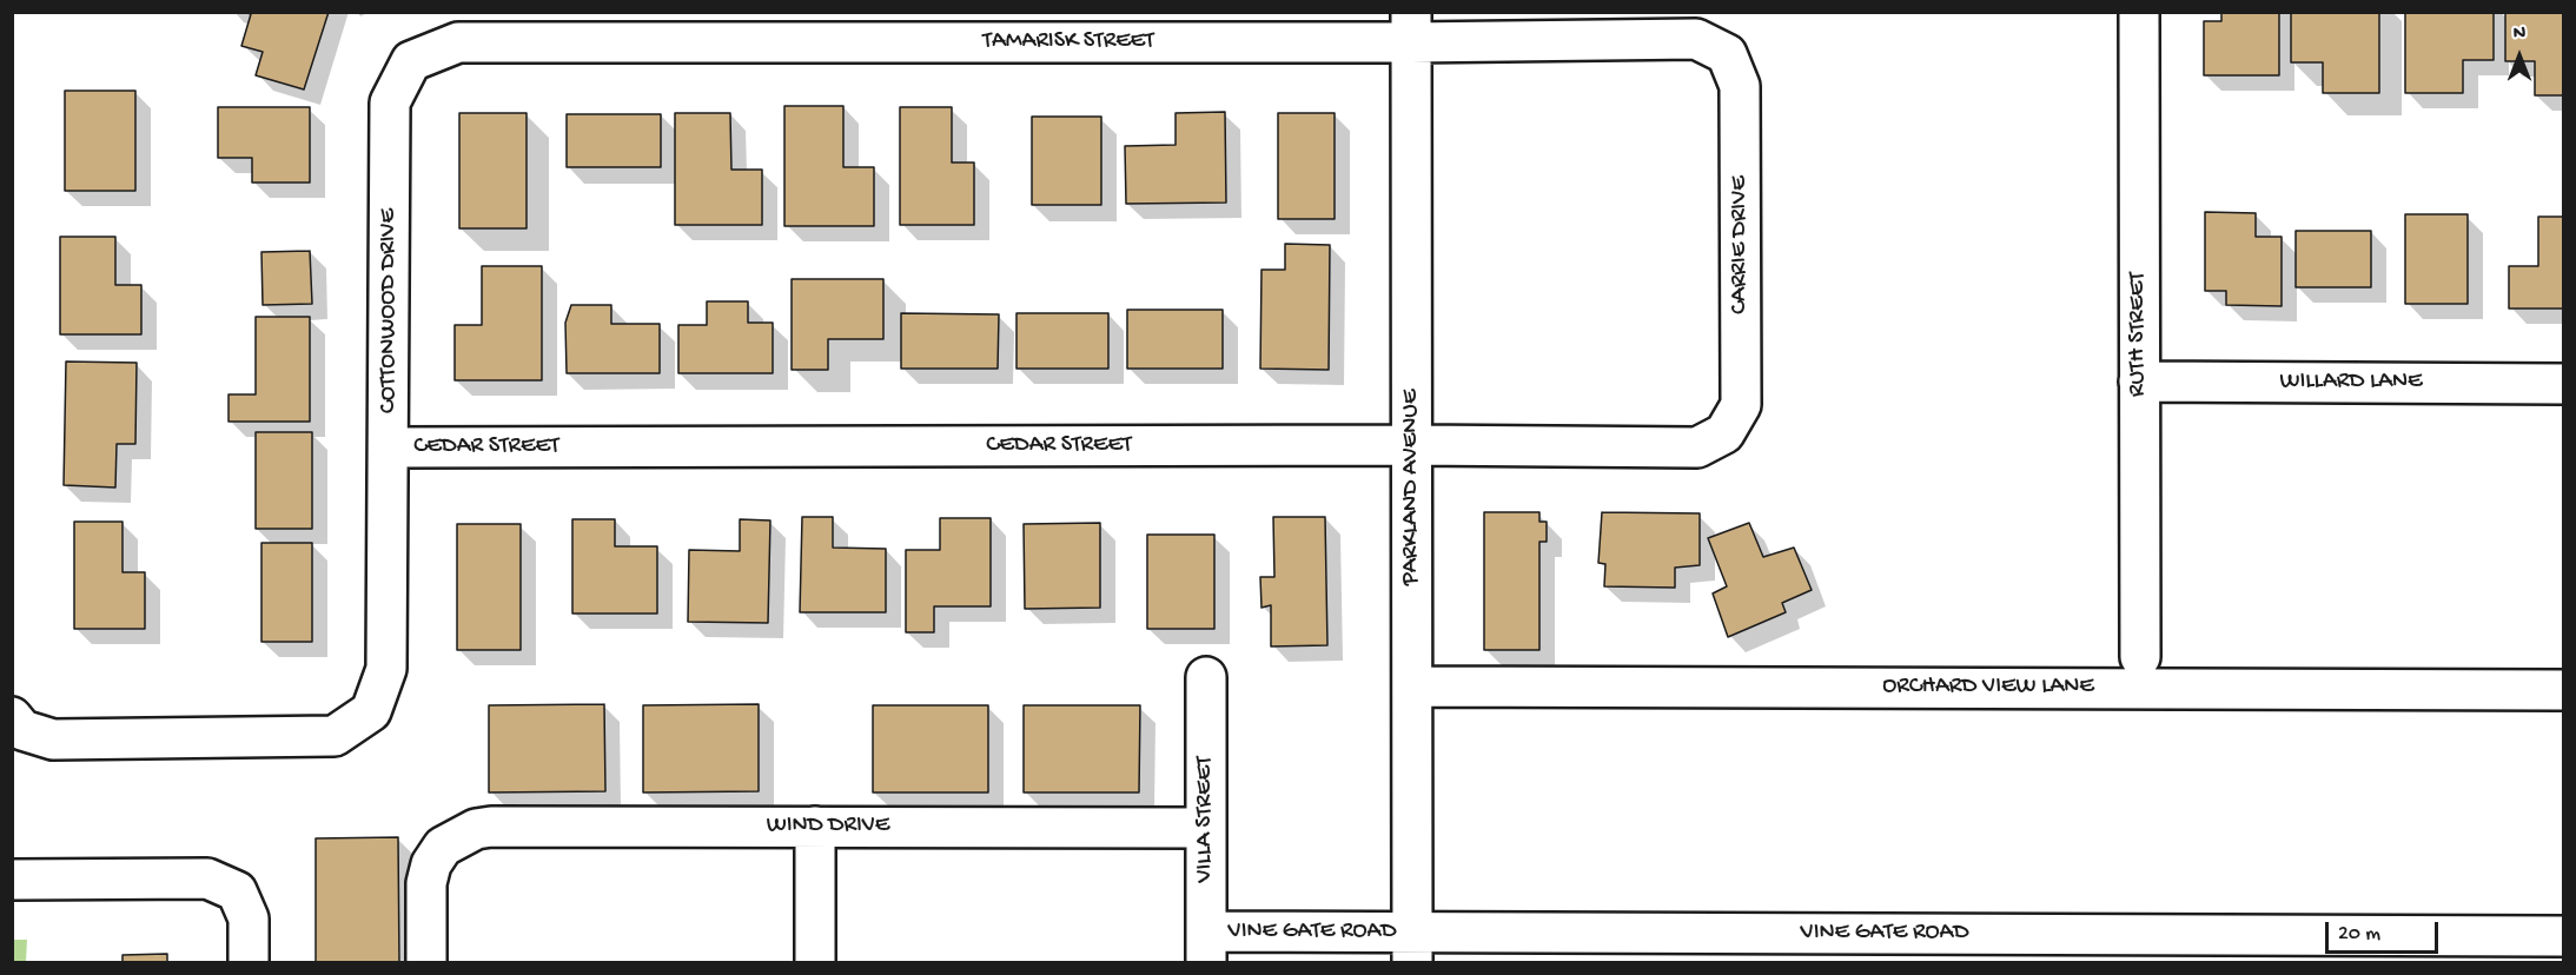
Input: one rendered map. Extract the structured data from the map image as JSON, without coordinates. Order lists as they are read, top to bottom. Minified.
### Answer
{"streets":{"street":["TAMARISK STREET","CARRIE DRIVE","COTTONWOOD DRIVE","RUTH STREET","WILLARD LANE","CEDAR STREET","PARKLAND AVENUE","ORCHARD VIEW LANE","VILLA STREET","WIND DRIVE","VINE GATE ROAD"]},"crossings":[["TAMARISK STREET","CARRIE DRIVE"],["TAMARISK STREET","COTTONWOOD DRIVE"],["TAMARISK STREET","PARKLAND AVENUE"],["CARRIE DRIVE","CEDAR STREET"],["COTTONWOOD DRIVE","CEDAR STREET"],["RUTH STREET","WILLARD LANE"],["CEDAR STREET","PARKLAND AVENUE"],["PARKLAND AVENUE","ORCHARD VIEW LANE"],["PARKLAND AVENUE","VINE GATE ROAD"],["VILLA STREET","WIND DRIVE"],["VILLA STREET","VINE GATE ROAD"]],"scale_bar":"20 m","north":"top"}
